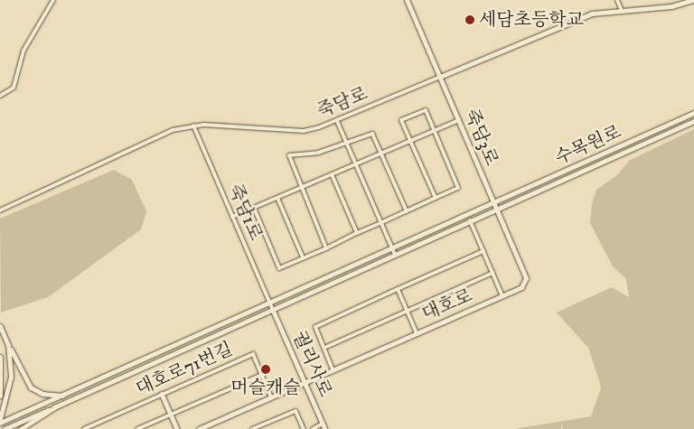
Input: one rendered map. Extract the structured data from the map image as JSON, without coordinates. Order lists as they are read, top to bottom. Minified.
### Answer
{"streets":{"street":["죽담로","죽담3로","수목원로","죽담1로","대호로","궐리사로","대호로71번길"]},"crossings":[["죽담로","죽담3로"],["죽담로","죽담1로"],["죽담3로","수목원로"],["죽담3로","대호로"],["수목원로","죽담1로"],["수목원로","대호로"],["수목원로","궐리사로"],["죽담1로","궐리사로"],["대호로","궐리사로"],["대호로","대호로71번길"]],"places":["세담초등학교","머슬캐슬"]}
